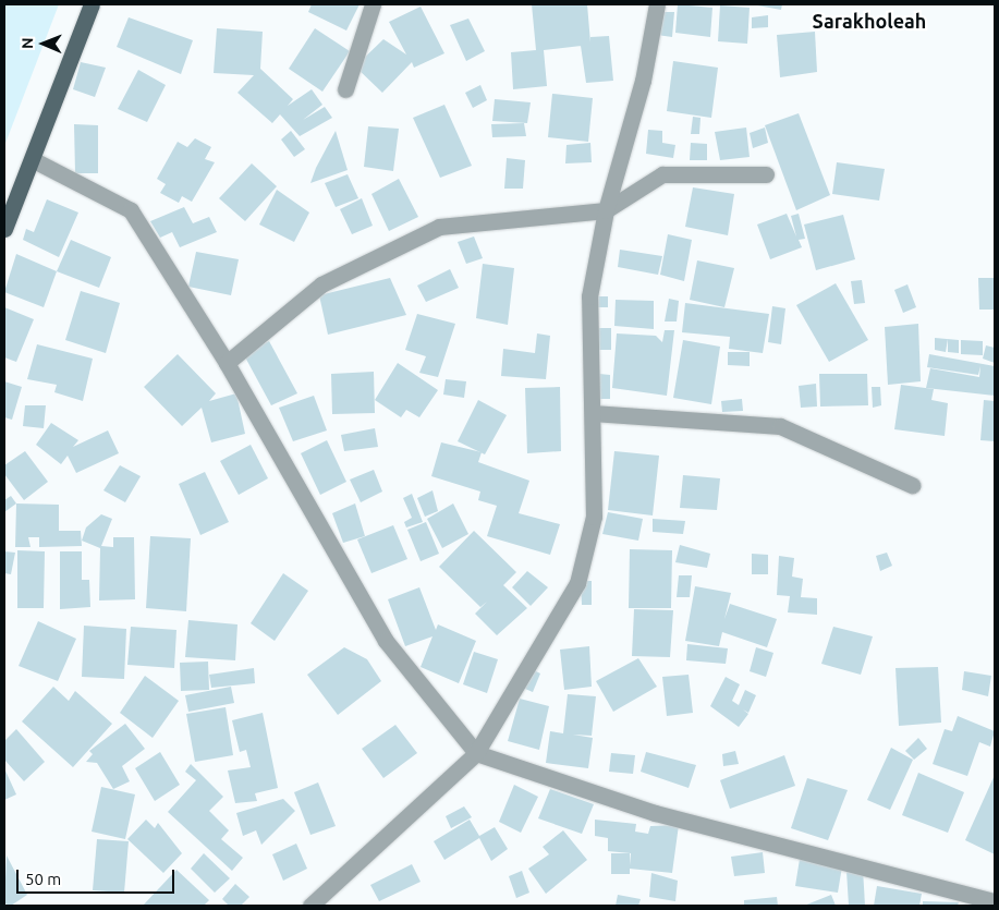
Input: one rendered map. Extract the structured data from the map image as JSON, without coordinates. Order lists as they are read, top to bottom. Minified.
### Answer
{"districts":["Sarakholeah"],"scale_bar":"50 m","north":"left"}
